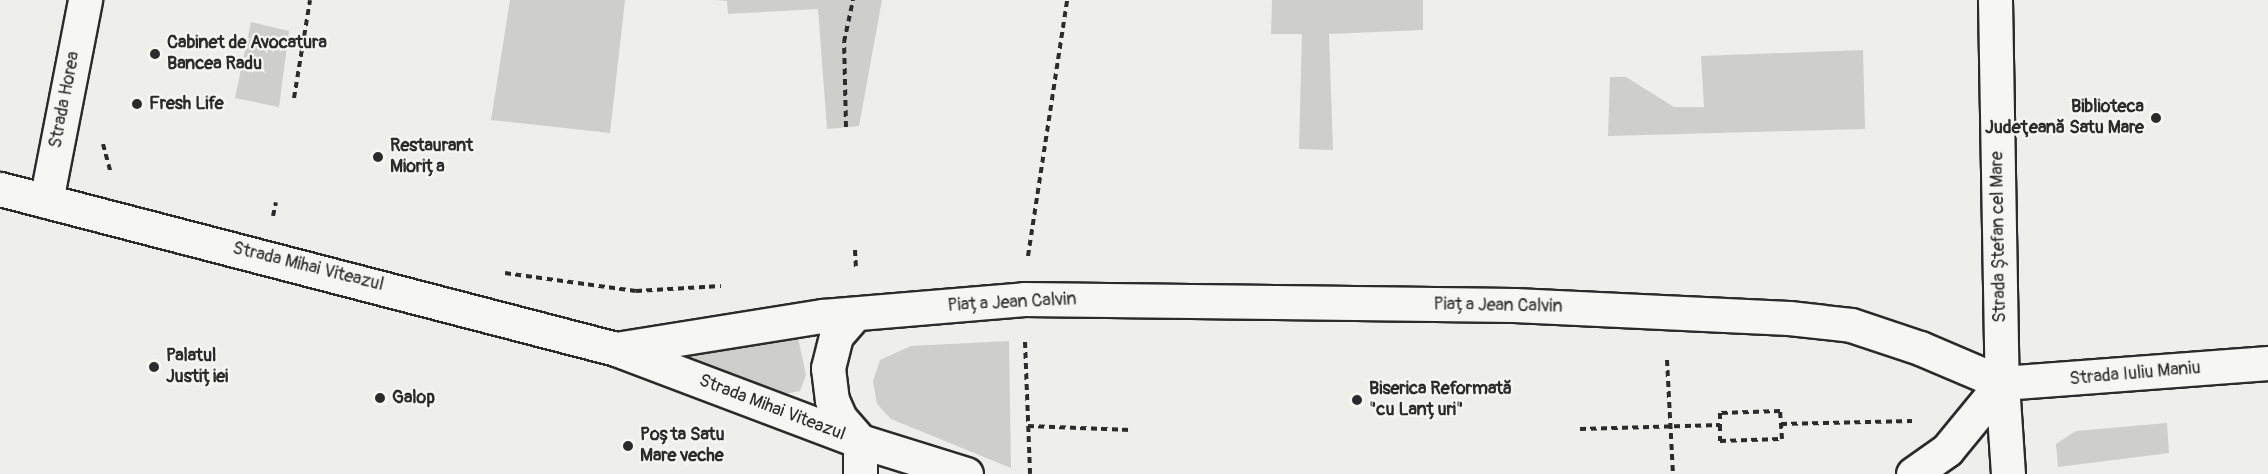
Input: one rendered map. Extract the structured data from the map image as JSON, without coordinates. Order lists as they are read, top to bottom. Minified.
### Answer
{"streets":{"street":["Strada Horea","Strada Ștefan cel Mare","Strada Mihai Viteazul","Piața Jean Calvin","Strada Iuliu Maniu"]},"crossings":[["Strada Horea","Strada Mihai Viteazul"],["Strada Ștefan cel Mare","Piața Jean Calvin"],["Strada Ștefan cel Mare","Strada Iuliu Maniu"],["Strada Mihai Viteazul","Piața Jean Calvin"],["Piața Jean Calvin","Strada Iuliu Maniu"]],"places":["Cabinet de Avocatura Bancea Radu","Fresh Life","Biblioteca Judeţeană Satu Mare","Restaurant Miorița","Palatul Justiției","Galop","Biserica Reformată \"cu Lanțuri\"","Poșta Satu Mare veche"]}
